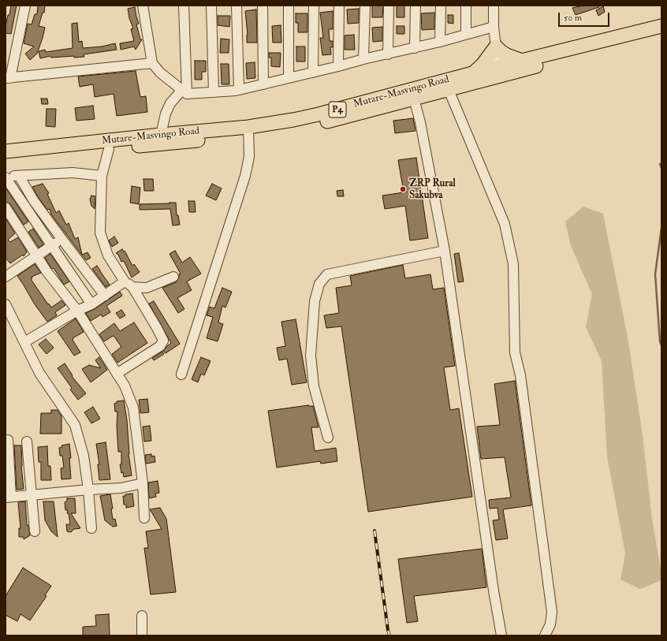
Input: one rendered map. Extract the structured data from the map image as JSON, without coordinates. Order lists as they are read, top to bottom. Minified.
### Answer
{"streets":{"highway":["Mutare-Masvingo Road","P4"]},"places":["ZRP Rural Sakubva"],"scale_bar":"50 m"}
